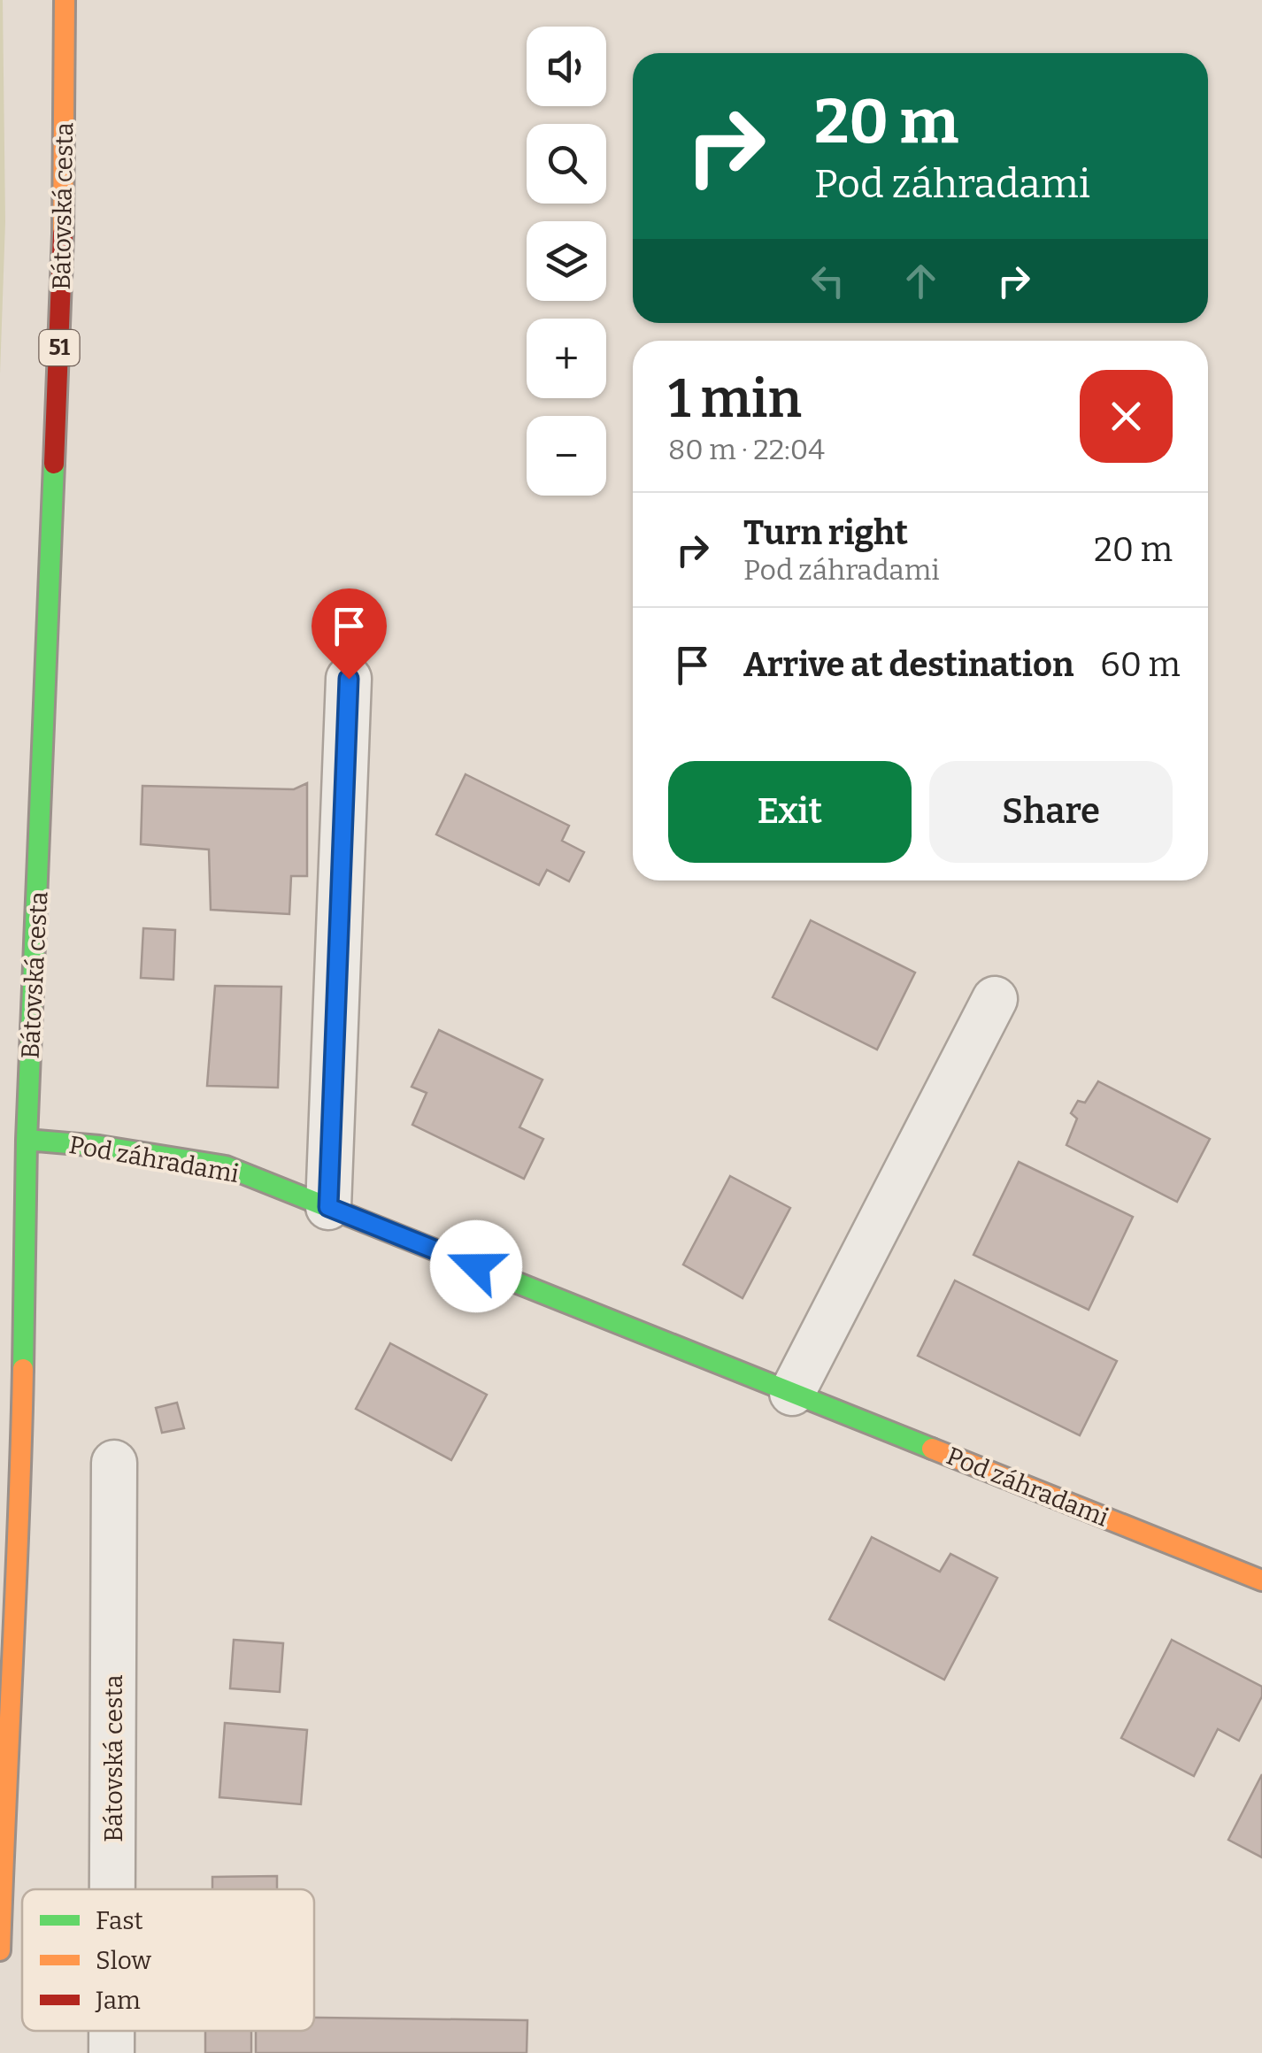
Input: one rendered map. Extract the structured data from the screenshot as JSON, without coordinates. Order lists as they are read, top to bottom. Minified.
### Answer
{"streets":{"main road":["Bátovská cesta","51","Pod záhradami"]},"crossings":[["Bátovská cesta","Pod záhradami"]],"legend":["Fast","Slow","Jam"],"page":{"map_buttons":["+","−"],"turn":["20 m","Pod záhradami"],"heading":["1 min","80 m · 22:04"],"list":[{"name":"Turn right","note":"Pod záhradami","value":"20 m"},{"name":"Arrive at destination","value":"60 m"}],"buttons":["Exit","Share"]}}
